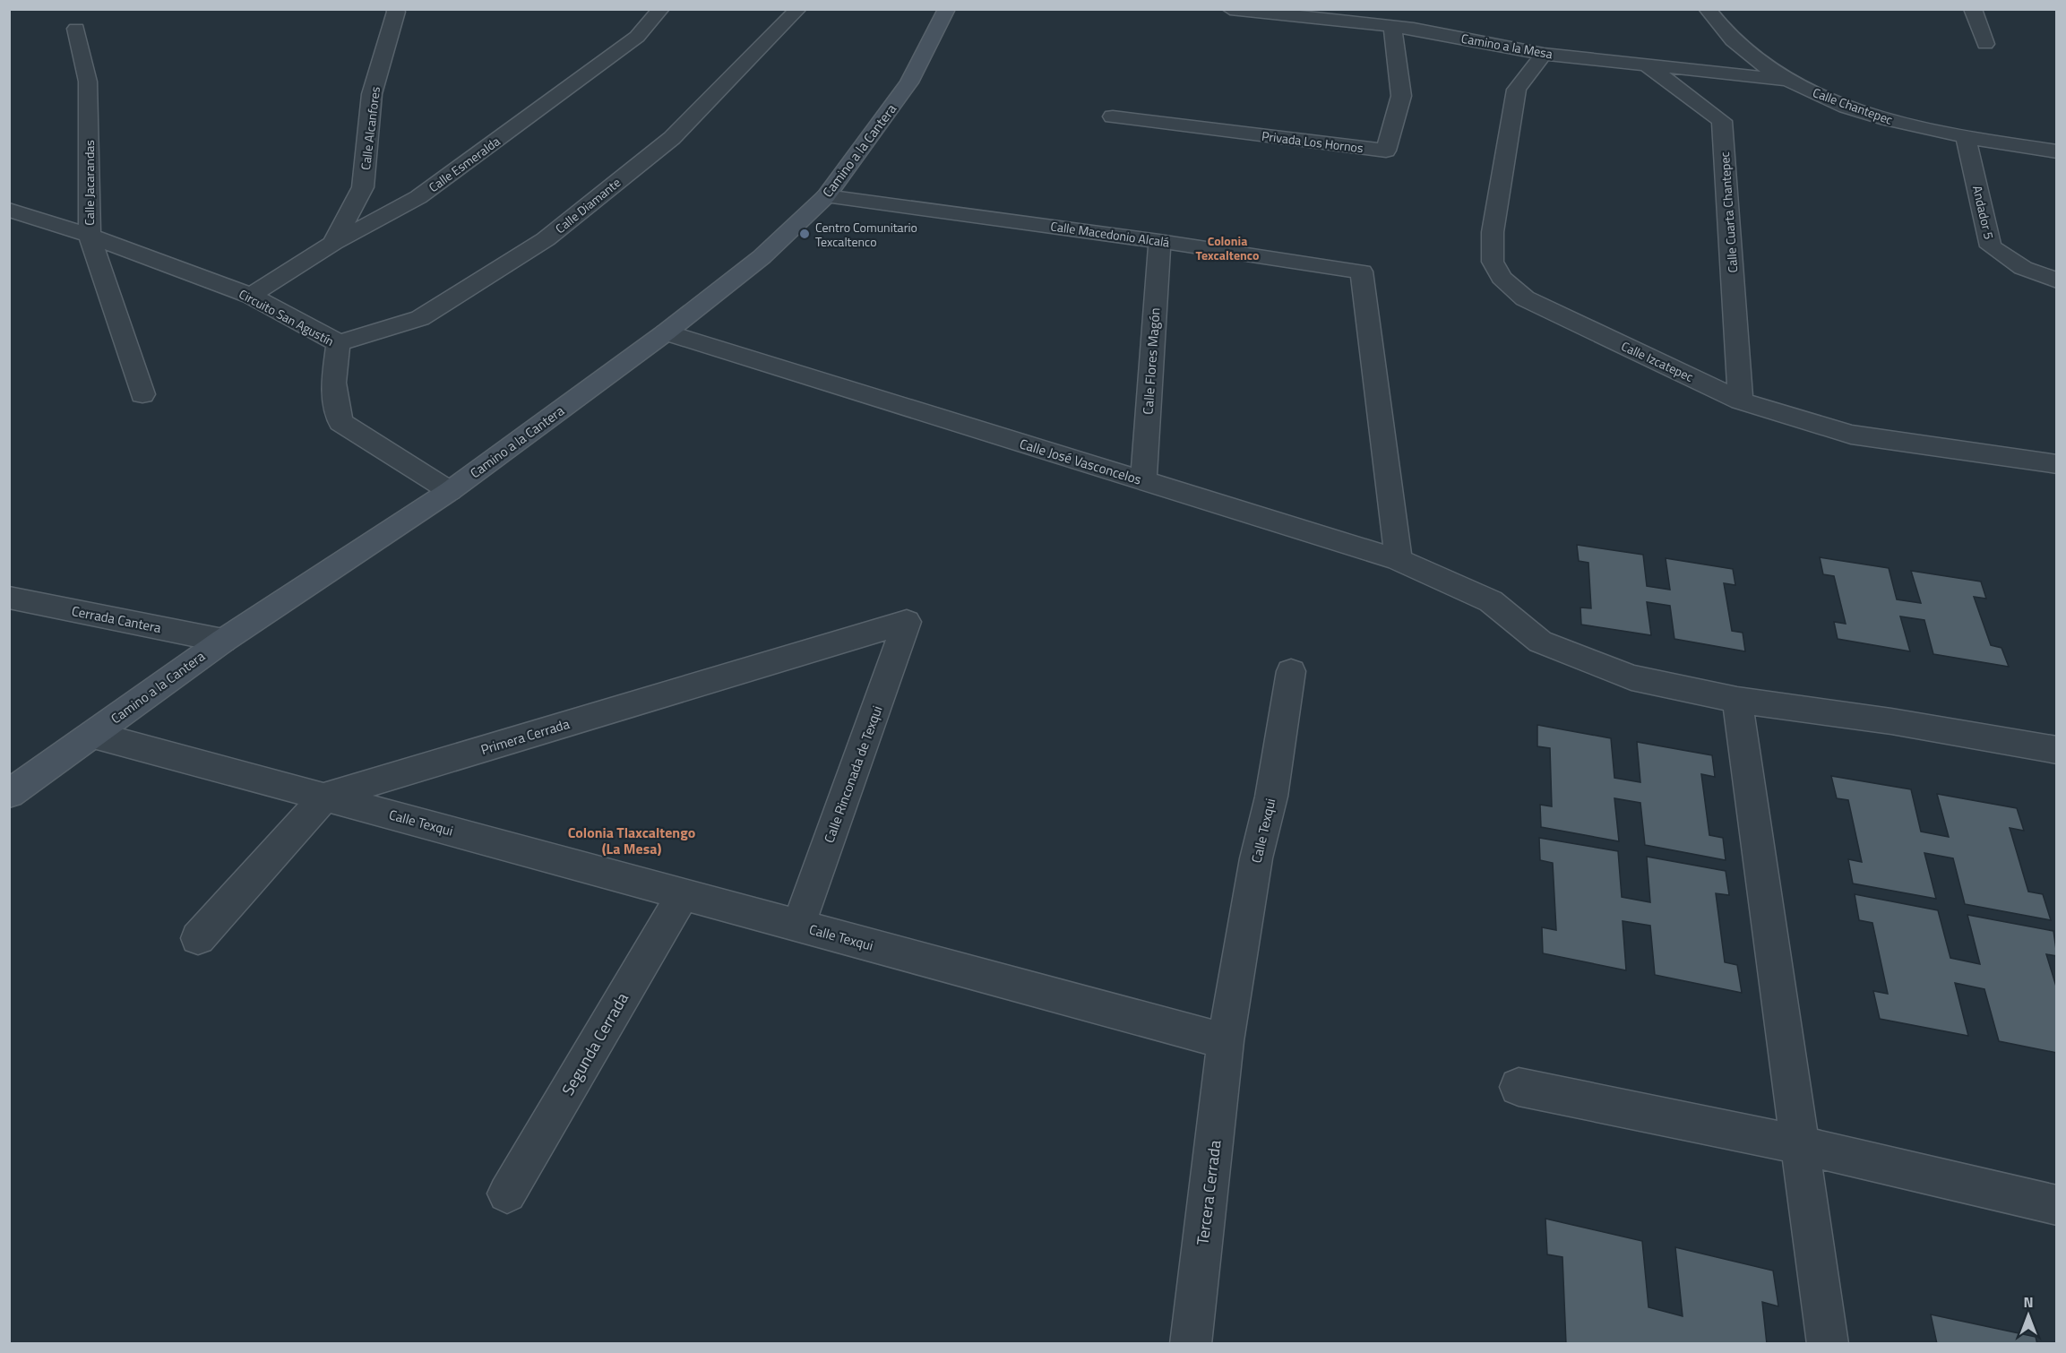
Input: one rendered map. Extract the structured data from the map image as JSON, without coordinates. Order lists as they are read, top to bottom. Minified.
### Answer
{"streets":{"street":["Camino a la Mesa","Calle Chantepec","Calle Alcanfores","Privada Los Hornos","Camino a la Cantera","Calle Esmeralda","Calle Jacarandas","Calle Diamante","Calle Cuarta Chantepec","Andador 5","Calle Macedonio Alcalá","Circuito San Agustín","Calle Flores Magón","Calle Izcatepec","Calle José Vasconcelos","Cerrada Cantera","Primera Cerrada","Calle Rinconada de Texqui","Calle Texqui","Segunda Cerrada","Tercera Cerrada"]},"crossings":[["Camino a la Mesa","Calle Chantepec"],["Camino a la Mesa","Privada Los Hornos"],["Camino a la Mesa","Calle Cuarta Chantepec"],["Camino a la Mesa","Calle Izcatepec"],["Calle Chantepec","Andador 5"],["Calle Alcanfores","Calle Esmeralda"],["Camino a la Cantera","Calle Macedonio Alcalá"],["Camino a la Cantera","Circuito San Agustín"],["Camino a la Cantera","Calle José Vasconcelos"],["Camino a la Cantera","Cerrada Cantera"],["Camino a la Cantera","Calle Texqui"],["Calle Esmeralda","Circuito San Agustín"],["Calle Jacarandas","Circuito San Agustín"],["Calle Diamante","Circuito San Agustín"],["Calle Cuarta Chantepec","Calle Izcatepec"],["Calle Macedonio Alcalá","Calle Flores Magón"],["Calle Macedonio Alcalá","Calle José Vasconcelos"],["Calle Flores Magón","Calle José Vasconcelos"],["Primera Cerrada","Calle Rinconada de Texqui"],["Primera Cerrada","Calle Texqui"],["Calle Rinconada de Texqui","Calle Texqui"],["Calle Texqui","Segunda Cerrada"],["Calle Texqui","Tercera Cerrada"]],"districts":["Colonia Texcaltenco","Colonia Tlaxcaltengo (La Mesa)"],"places":["Centro Comunitario Texcaltenco"],"north":"top"}
